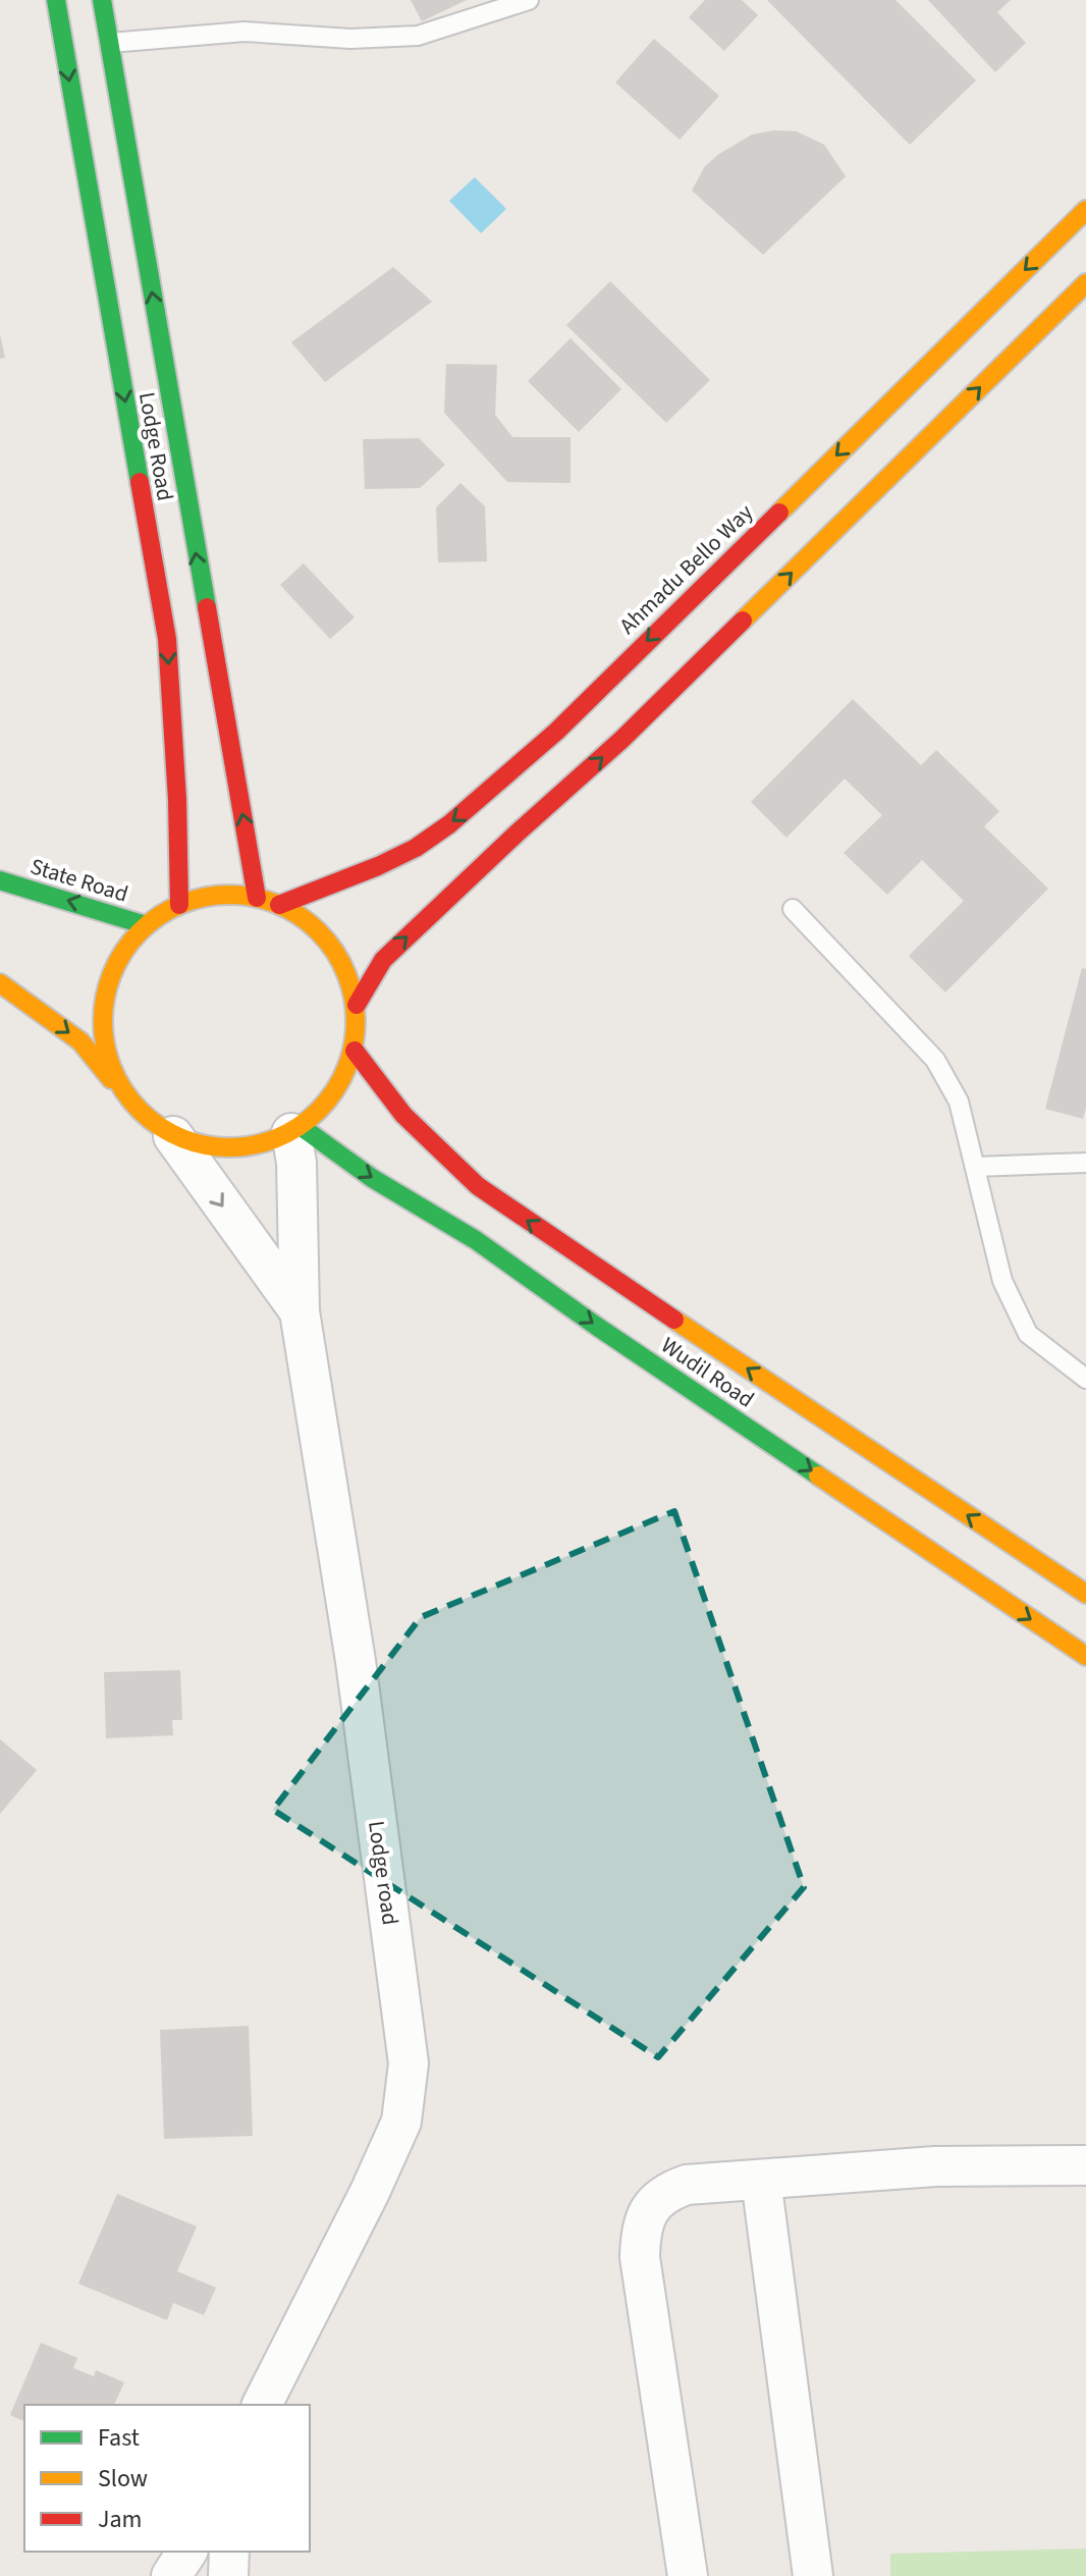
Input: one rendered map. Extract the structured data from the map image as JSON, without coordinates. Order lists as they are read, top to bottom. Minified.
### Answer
{"streets":{"main road":["Lodge Road","Ahmadu Bello Way","State Road","Wudil Road"],"street":["Lodge road"]},"crossings":[["Lodge Road","Ahmadu Bello Way"],["Lodge Road","State Road"],["Lodge Road","Wudil Road"],["Lodge Road","Lodge road"],["Ahmadu Bello Way","State Road"],["Ahmadu Bello Way","Wudil Road"],["Ahmadu Bello Way","Lodge road"],["State Road","Wudil Road"],["State Road","Lodge road"],["Wudil Road","Lodge road"]],"legend":["Fast","Slow","Jam"]}
